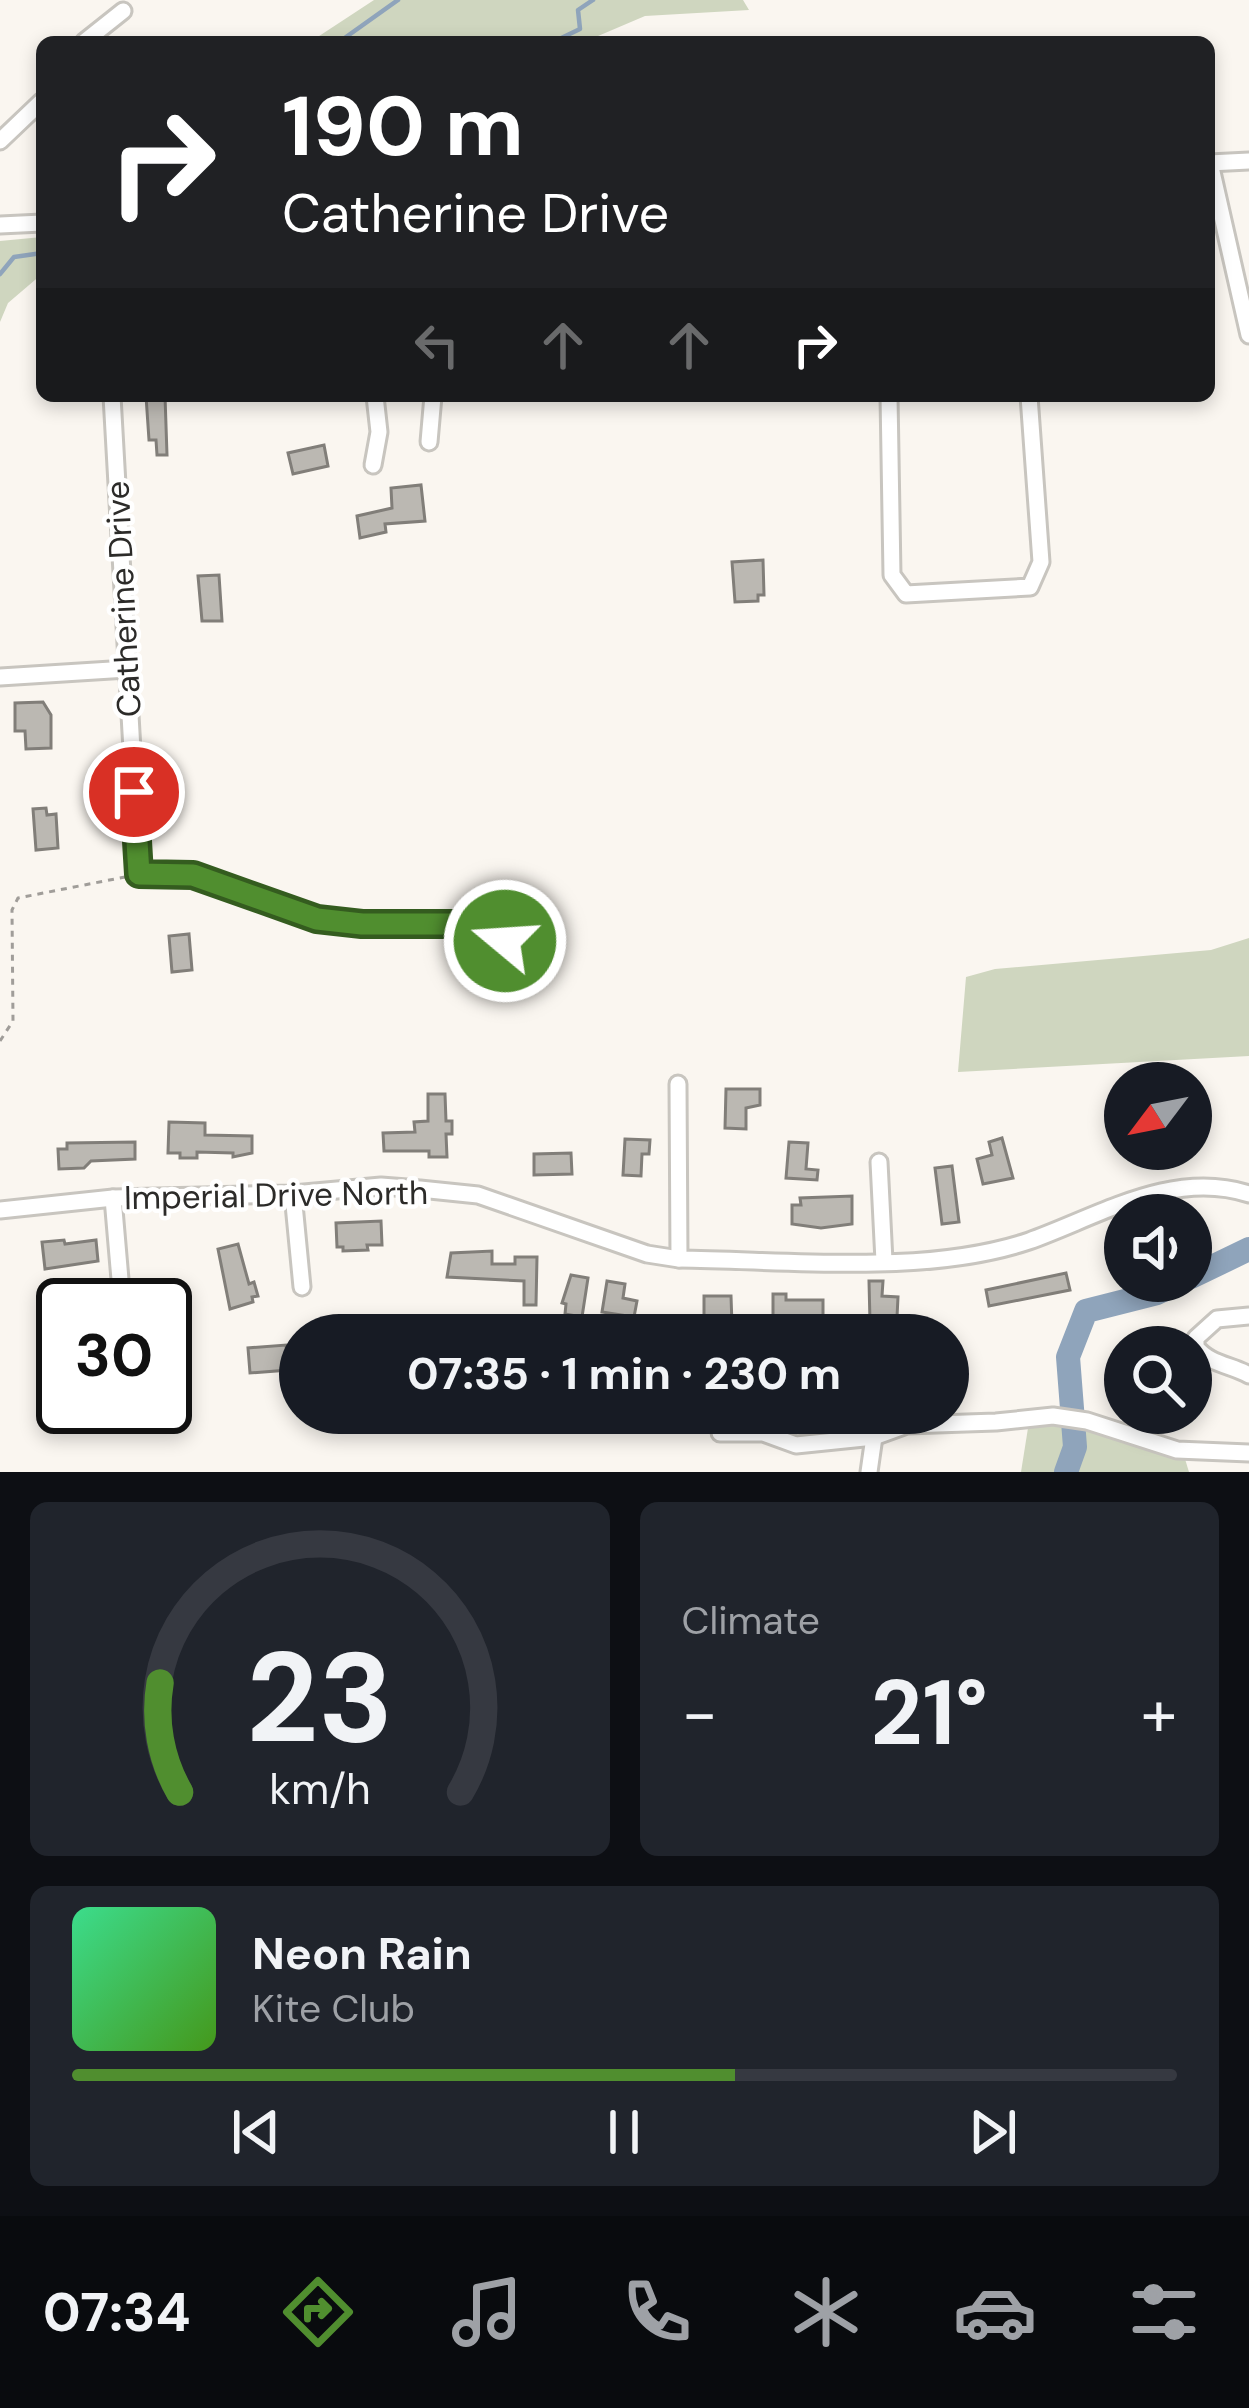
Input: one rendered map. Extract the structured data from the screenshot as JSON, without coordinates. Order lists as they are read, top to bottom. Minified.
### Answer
{"streets":{"street":["Catherine Drive","Imperial Drive North"]},"north":"bottom left","page":{"turn":["190 m","Catherine Drive"],"limit":"30","trip":"07:35 · 1 min · 230 m","tile":"Climate","heat":["−","21°","+"],"song":["Neon Rain","Kite Club"],"tabs":"07:34","gauge":["23","km/h"]}}
